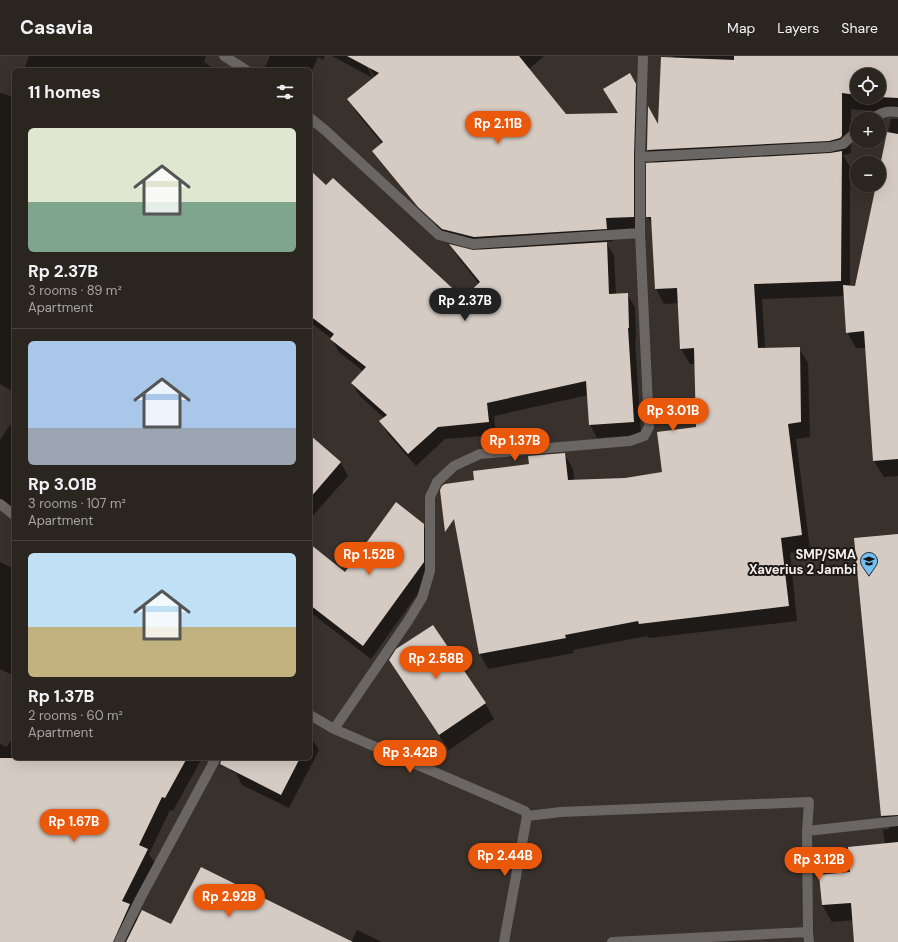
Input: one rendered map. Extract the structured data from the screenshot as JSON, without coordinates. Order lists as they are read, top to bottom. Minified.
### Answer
{"places":{"school or university":["SMP/SMA Xaverius 2 Jambi"]},"page":{"header":"Casavia","nav":["Map","Layers","Share"],"map_buttons":["+","−"],"heading":"11 homes","price":["Rp 2.11B","Rp 2.37B","Rp 3.01B","Rp 1.37B","Rp 1.52B","Rp 2.58B","Rp 3.42B","Rp 1.67B","Rp 2.44B","Rp 3.12B","Rp 2.92B"],"list":[{"name":"Rp 2.37B","note":"3 rooms · 89 m² · Apartment"},{"name":"Rp 3.01B","note":"3 rooms · 107 m² · Apartment"},{"name":"Rp 1.37B","note":"2 rooms · 60 m² · Apartment"}]}}
